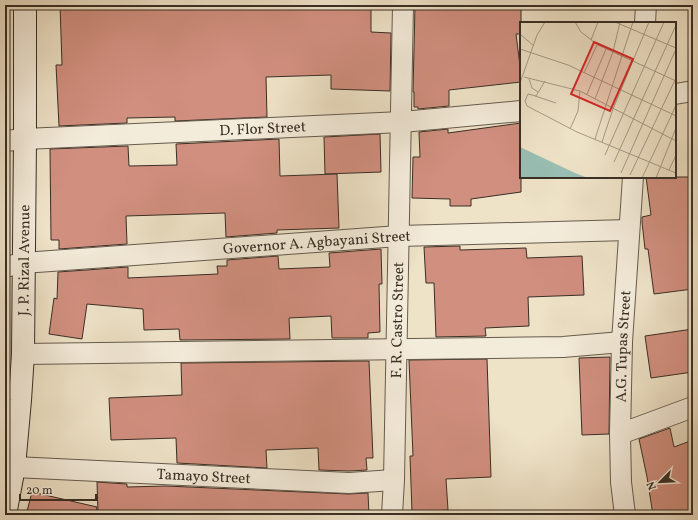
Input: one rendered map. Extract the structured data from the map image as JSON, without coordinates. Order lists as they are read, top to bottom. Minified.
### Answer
{"streets":{"main road":["J. P. Rizal Avenue"],"street":["D. Flor Street","Governor A. Agbayani Street","F. R. Castro Street","A.G. Tupas Street","Tamayo Street"]},"crossings":[["D. Flor Street","J. P. Rizal Avenue"],["D. Flor Street","F. R. Castro Street"],["Governor A. Agbayani Street","J. P. Rizal Avenue"],["Governor A. Agbayani Street","F. R. Castro Street"],["Governor A. Agbayani Street","A.G. Tupas Street"],["J. P. Rizal Avenue","Tamayo Street"],["F. R. Castro Street","Tamayo Street"]],"scale_bar":"20 m","north":"bottom left"}
